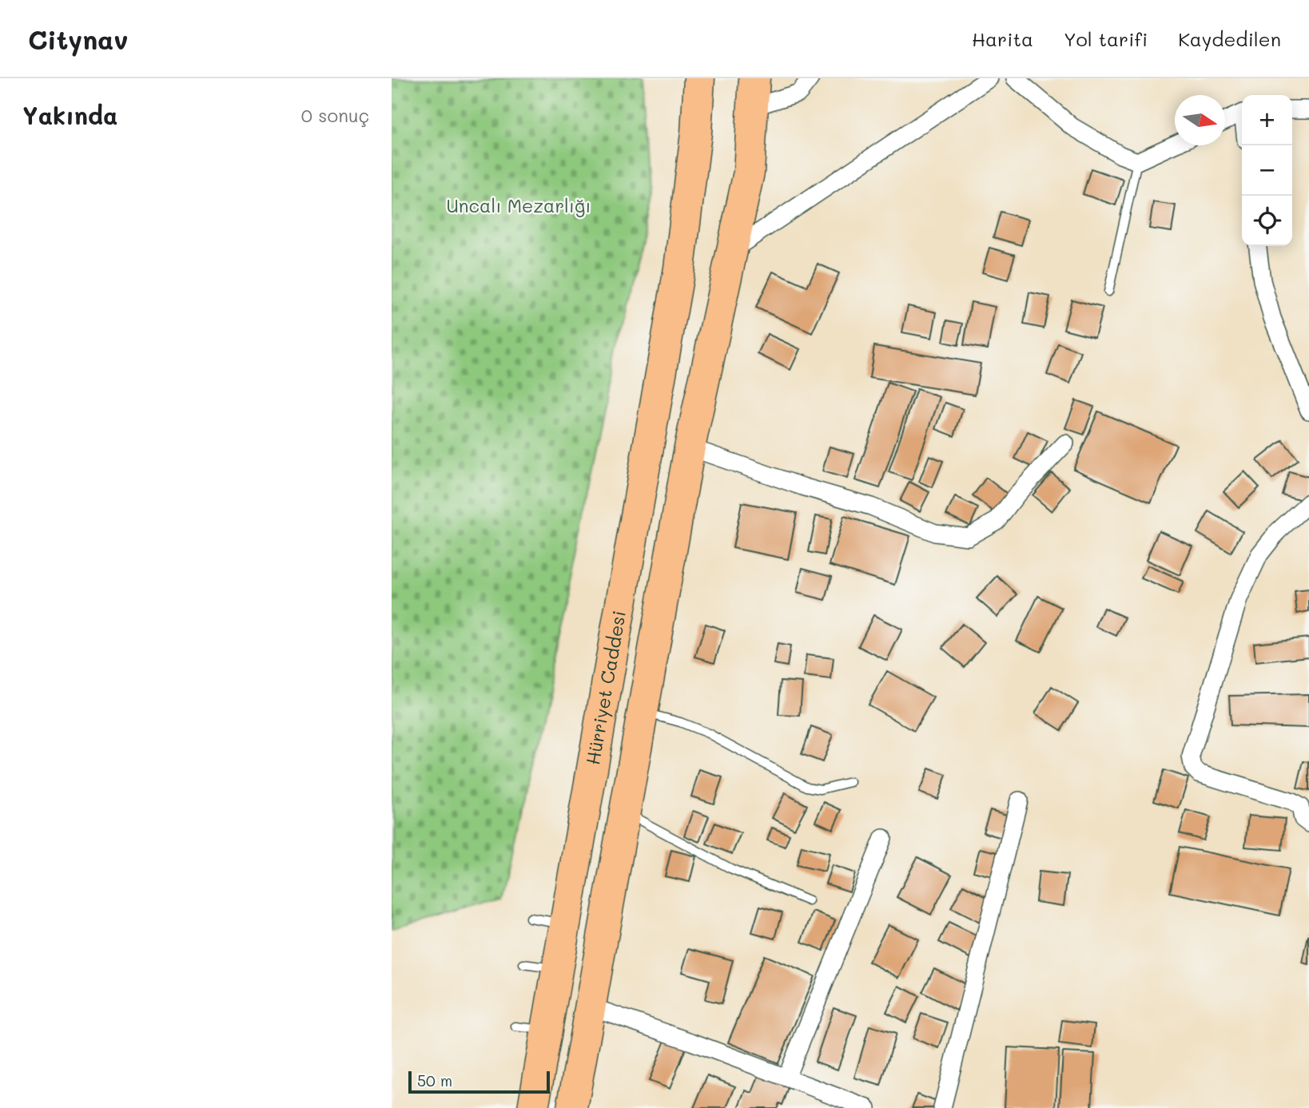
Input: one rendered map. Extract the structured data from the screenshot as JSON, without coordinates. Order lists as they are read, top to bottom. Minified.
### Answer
{"streets":{"highway":["Hürriyet Caddesi"]},"parks":["Uncalı Mezarlığı"],"scale_bar":"50 m","north":"right","page":{"header":"Citynav","nav":["Harita","Yol tarifi","Kaydedilen"],"heading":["Yakında","0 sonuç"],"map_buttons":["+","−"],"scale":"50 m"}}
